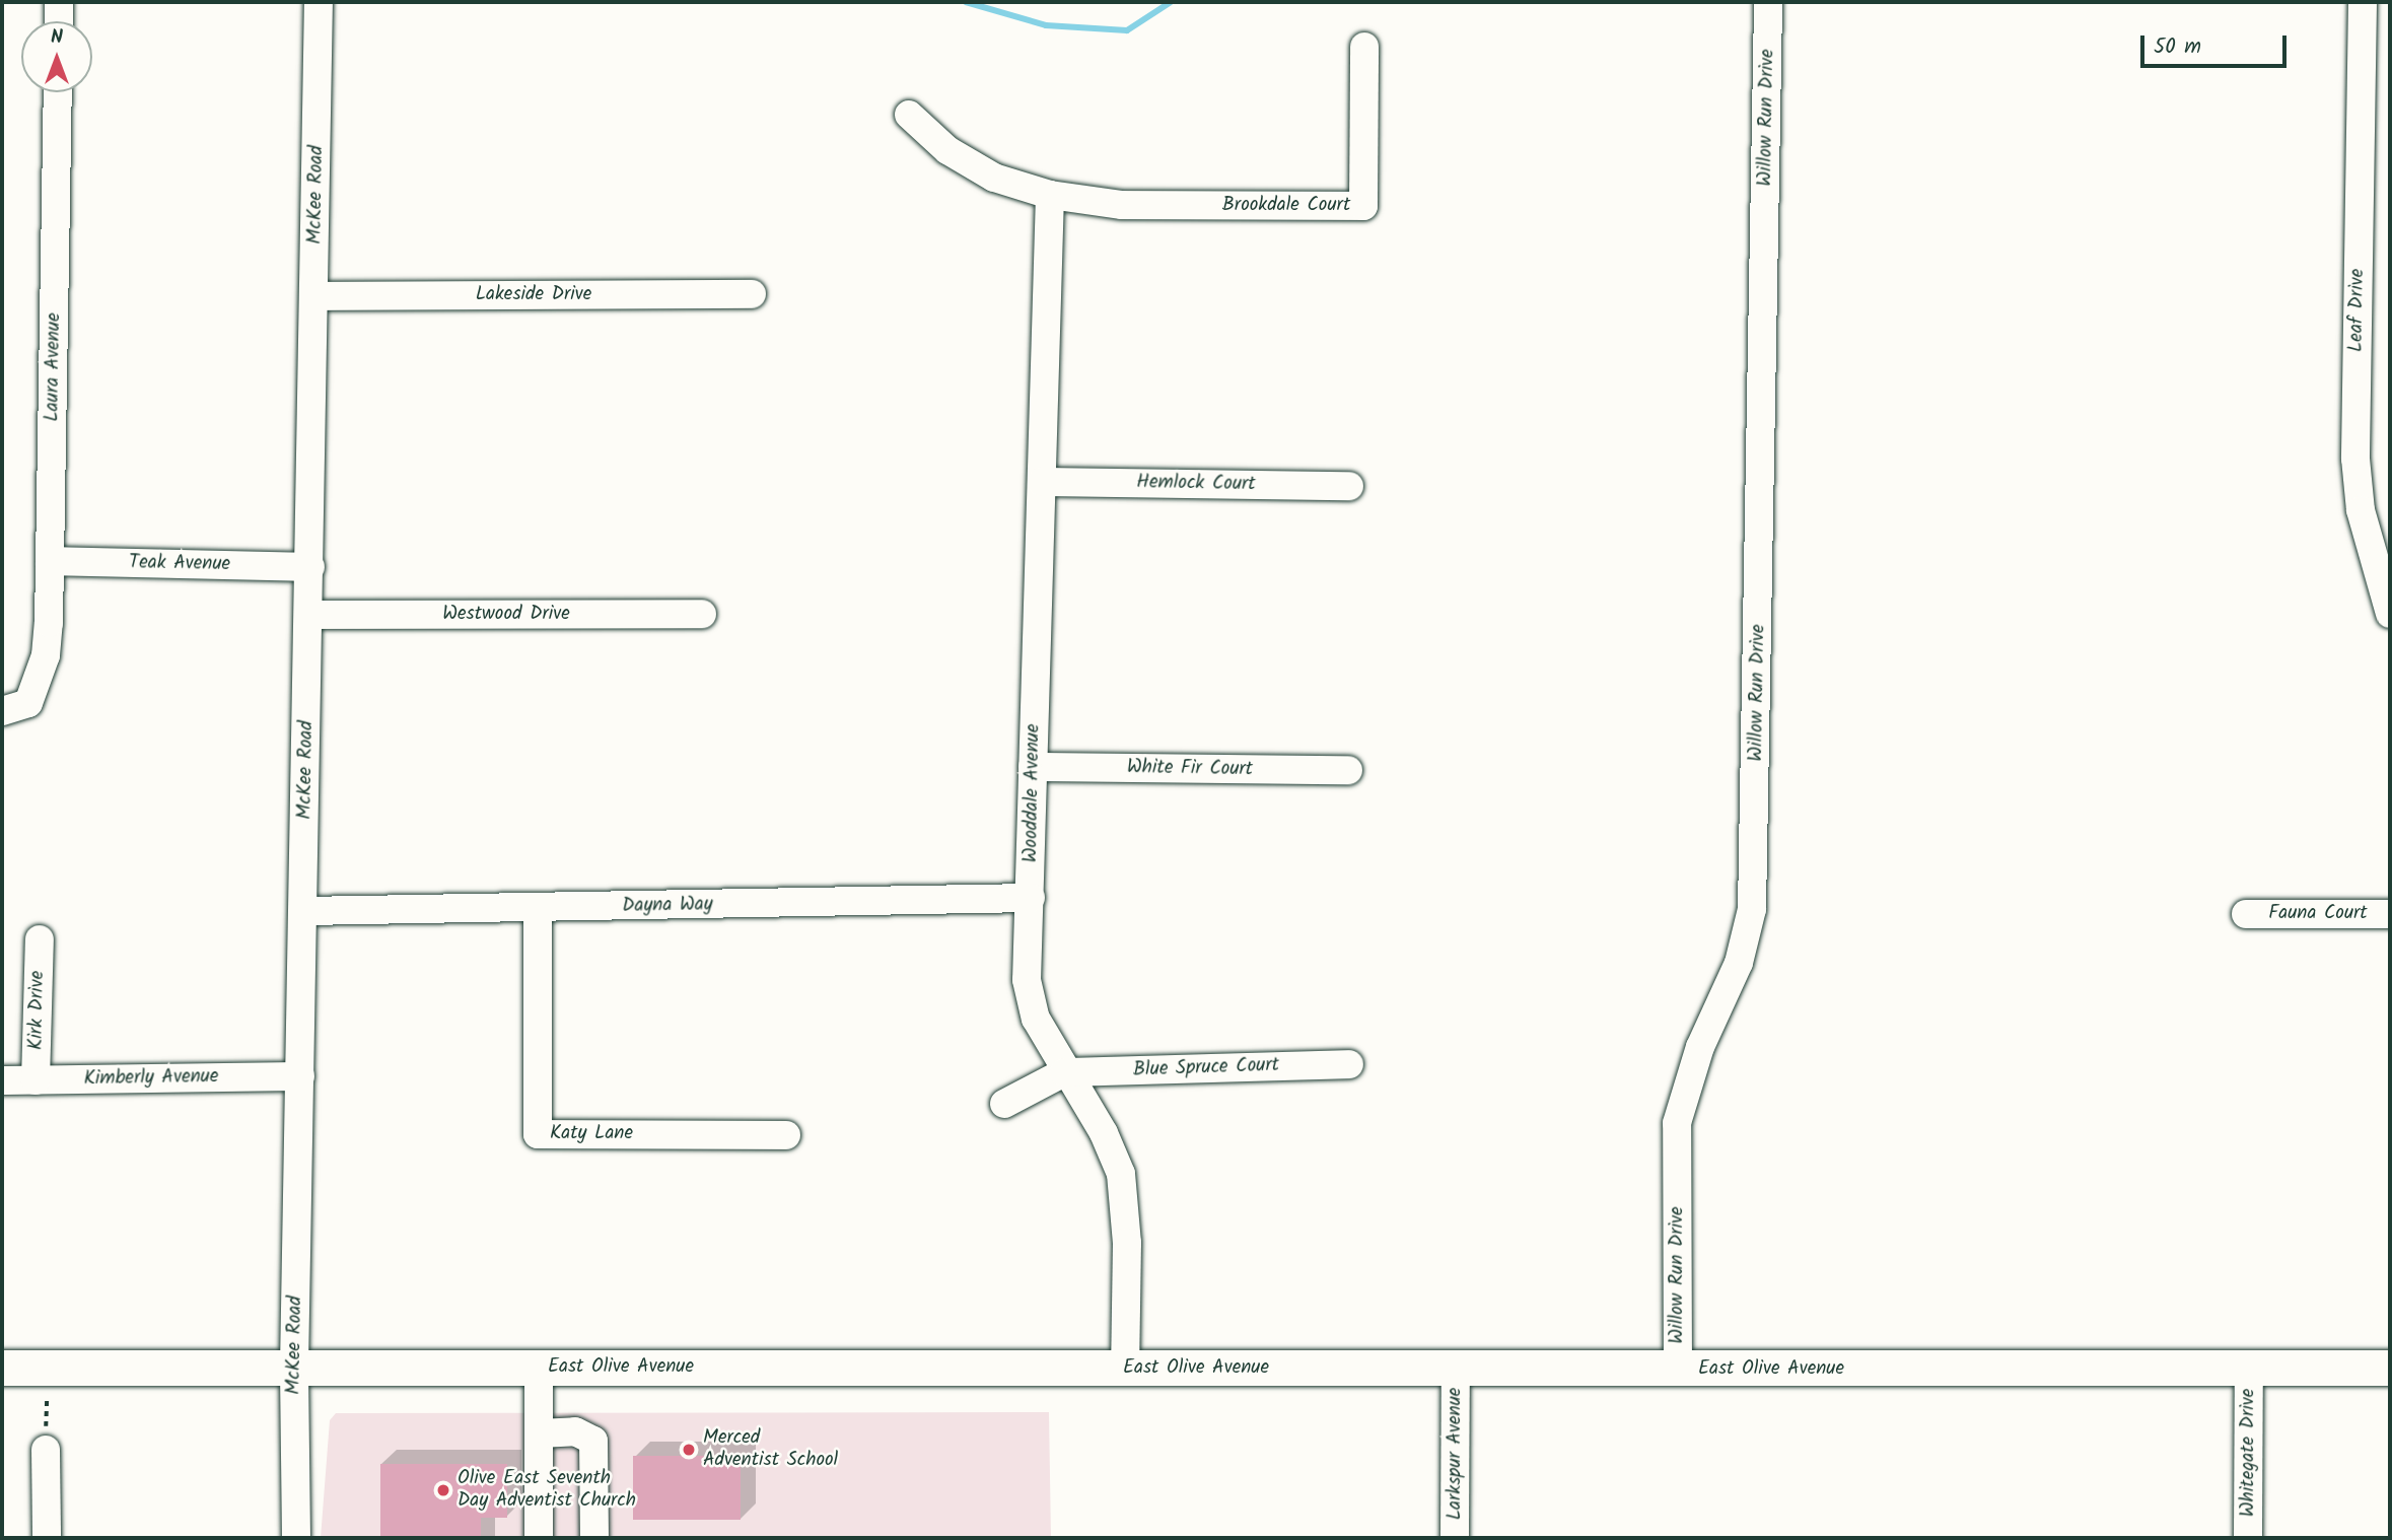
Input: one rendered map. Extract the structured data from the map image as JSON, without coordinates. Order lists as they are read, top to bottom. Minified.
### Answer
{"streets":{"main road":["East Olive Avenue"],"street":["Willow Run Drive","McKee Road","Brookdale Court","Lakeside Drive","Leaf Drive","Laura Avenue","Hemlock Court","Teak Avenue","Westwood Drive","White Fir Court","Wooddale Avenue","Dayna Way","Fauna Court","Kirk Drive","Blue Spruce Court","Kimberly Avenue","Katy Lane","Whitegate Drive","Larkspur Avenue"]},"crossings":[["Willow Run Drive","East Olive Avenue"],["McKee Road","Lakeside Drive"],["McKee Road","Teak Avenue"],["McKee Road","Westwood Drive"],["McKee Road","Dayna Way"],["McKee Road","Kimberly Avenue"],["McKee Road","East Olive Avenue"],["Brookdale Court","Wooddale Avenue"],["Laura Avenue","Teak Avenue"],["Hemlock Court","Wooddale Avenue"],["White Fir Court","Wooddale Avenue"],["Wooddale Avenue","Dayna Way"],["Wooddale Avenue","Blue Spruce Court"],["Wooddale Avenue","East Olive Avenue"],["Dayna Way","Katy Lane"],["Kirk Drive","Kimberly Avenue"],["East Olive Avenue","Whitegate Drive"],["East Olive Avenue","Larkspur Avenue"]],"places":["Merced Adventist School","Olive East Seventh Day Adventist Church"],"scale_bar":"50 m","north":"top"}
